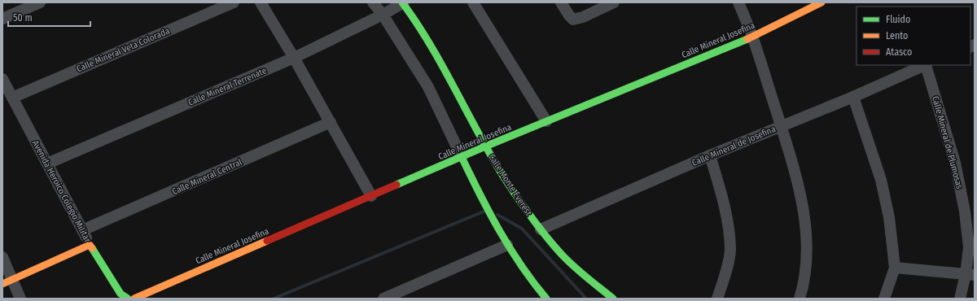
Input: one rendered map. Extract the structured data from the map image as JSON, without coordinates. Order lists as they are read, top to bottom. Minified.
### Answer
{"streets":{"street":["Calle Mineral Josefina","Calle Mineral Veta Colorada","Calle Mineral Terrenate","Calle Mineral de Plumosas","Calle Mineral de Josefina","Calle Mineral Central","Calle Monte Everest","Avenida Heroico Colegio Militar"]},"crossings":[["Calle Mineral Josefina","Calle Monte Everest"],["Calle Mineral Veta Colorada","Avenida Heroico Colegio Militar"],["Calle Mineral Terrenate","Calle Monte Everest"],["Calle Mineral Terrenate","Avenida Heroico Colegio Militar"],["Calle Mineral de Josefina","Calle Monte Everest"],["Calle Mineral Central","Avenida Heroico Colegio Militar"]],"legend":["Fluido","Lento","Atasco"],"scale_bar":"50 m"}
